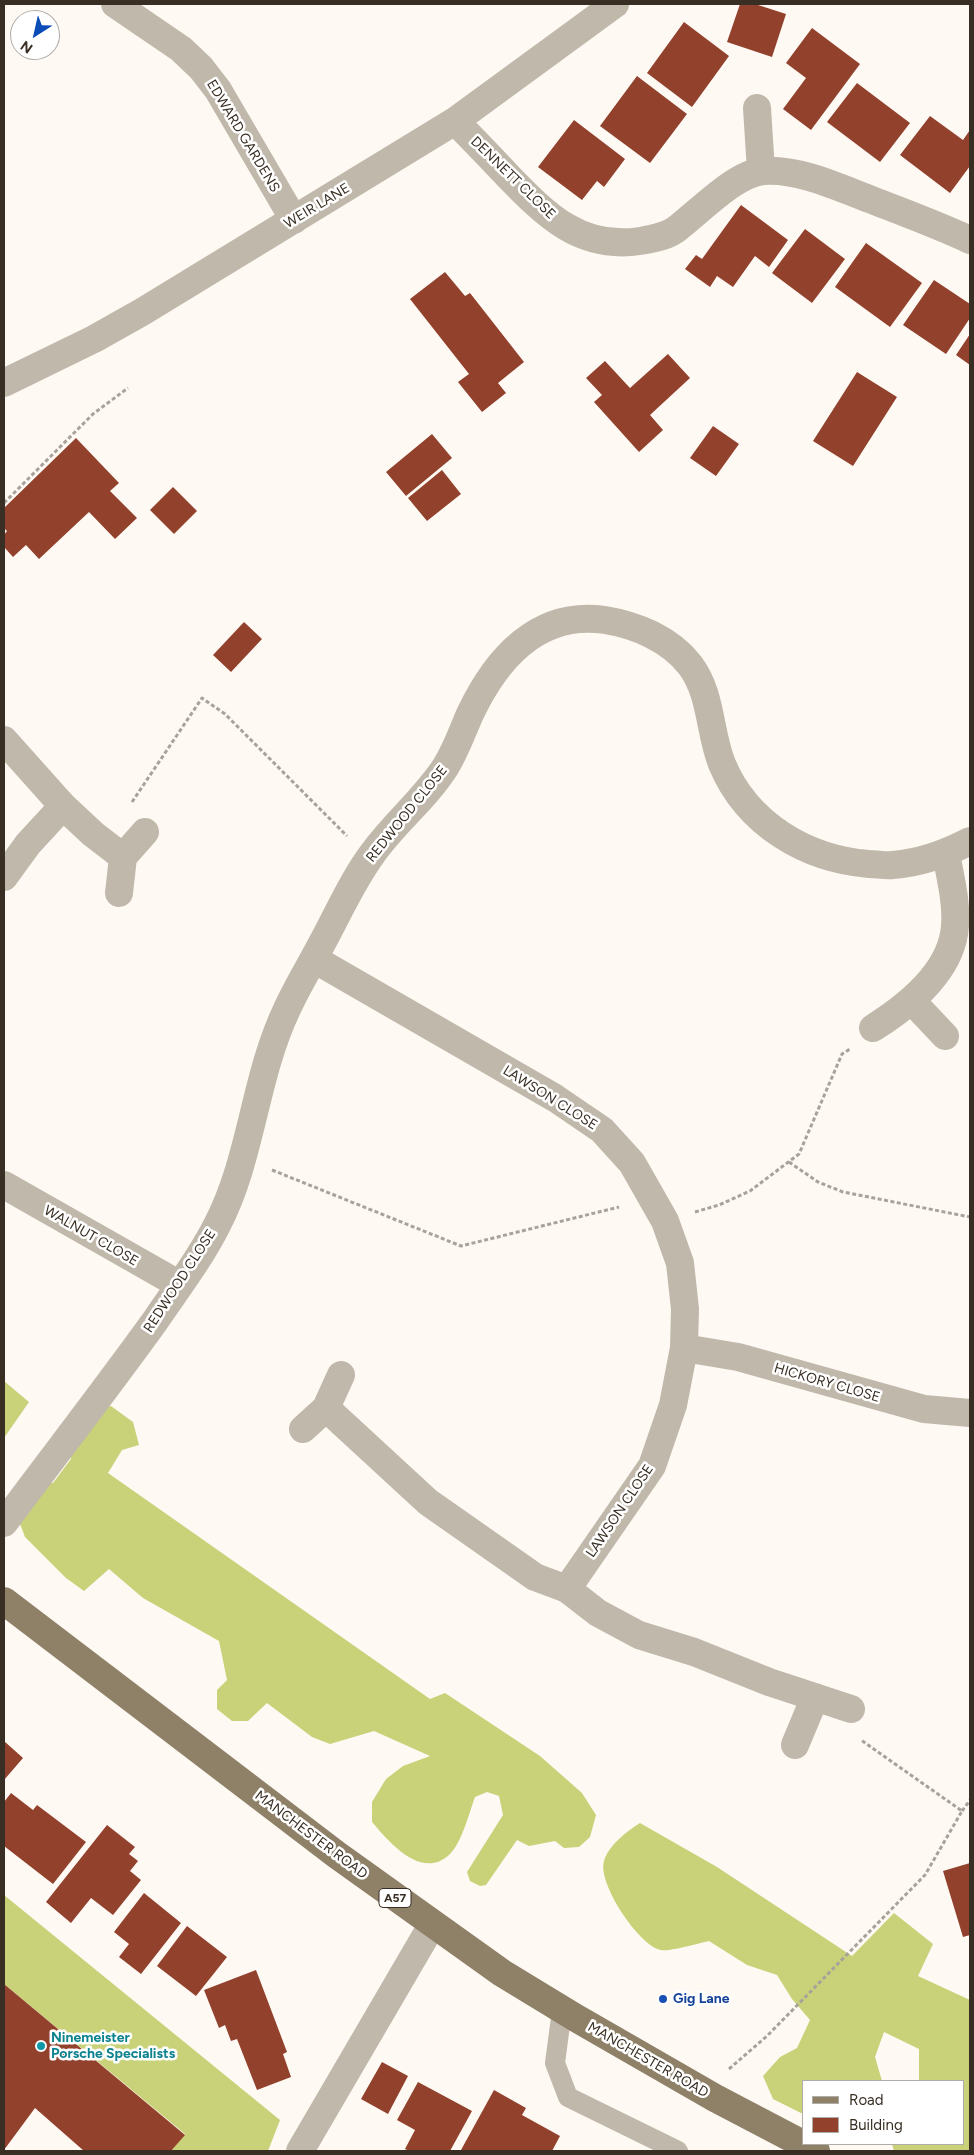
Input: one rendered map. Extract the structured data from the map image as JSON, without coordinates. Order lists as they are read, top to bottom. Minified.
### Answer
{"streets":{"main road":["MANCHESTER ROAD","A57"],"street":["EDWARD GARDENS","DENNETT CLOSE","WEIR LANE","REDWOOD CLOSE","LAWSON CLOSE","WALNUT CLOSE","HICKORY CLOSE"]},"crossings":[["EDWARD GARDENS","WEIR LANE"],["DENNETT CLOSE","WEIR LANE"],["REDWOOD CLOSE","LAWSON CLOSE"],["REDWOOD CLOSE","WALNUT CLOSE"],["LAWSON CLOSE","HICKORY CLOSE"]],"places":["Gig Lane","Ninemeister Porsche Specialists"],"legend":["Road","Building"],"north":"bottom left"}
